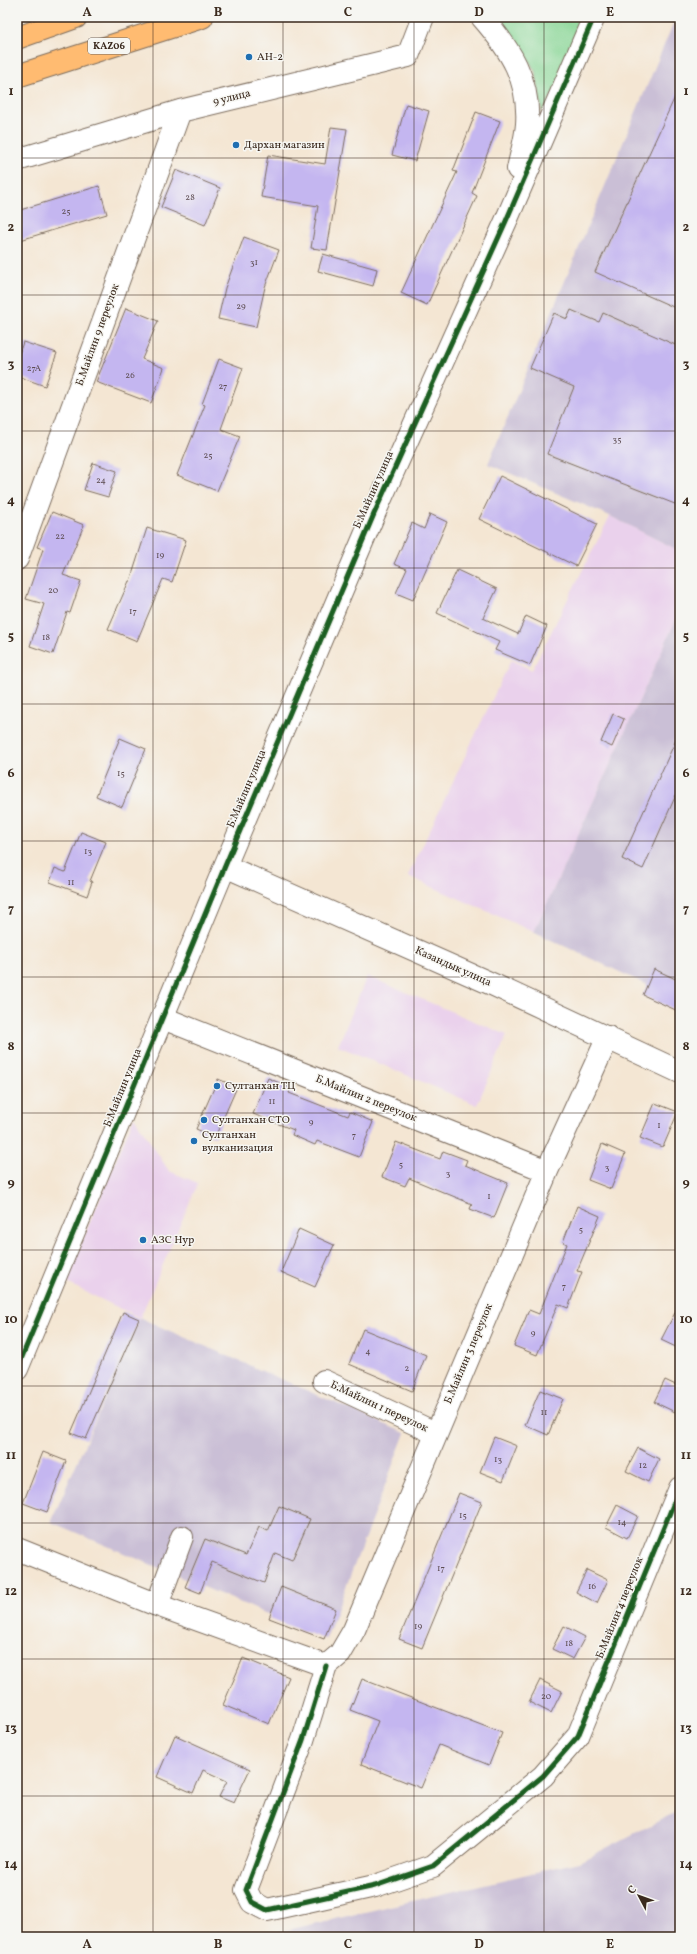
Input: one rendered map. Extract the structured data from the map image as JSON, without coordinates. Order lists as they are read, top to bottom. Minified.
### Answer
{"streets":{"highway":["KАZ06"],"street":["9 улица","Б.Майлин 9 переулок","Б.Майлин улица","Казандык улица","Б.Майлин 2 переулок","Б.Майлин 3 переулок","Б.Майлин 1 переулок","Б.Майлин 4 переулок"]},"crossings":[["9 улица","Б.Майлин 9 переулок"],["Б.Майлин улица","Казандык улица"],["Б.Майлин улица","Б.Майлин 2 переулок"],["Казандык улица","Б.Майлин 3 переулок"],["Б.Майлин 2 переулок","Б.Майлин 3 переулок"],["Б.Майлин 3 переулок","Б.Майлин 1 переулок"],["Б.Майлин 3 переулок","Б.Майлин 4 переулок"]],"places":["АН-2","Дархан магазин","Султанхан ТЦ","Султанхан СТО","Султанхан вулканизация","АЗС Нур"],"house_numbers":["28","25","31","29","27A","26","27","35","25","24","22","19","20","17","18","15","13","11","11","9","1","7","5","3","3","1","5","7","9","4","2","11","13","12","15","14","17","16","19","18","20"],"north":"top left","grid":{"columns":["A","B","C","D","E"],"rows":["1","2","3","4","5","6","7","8","9","10","11","12","13","14"]}}
